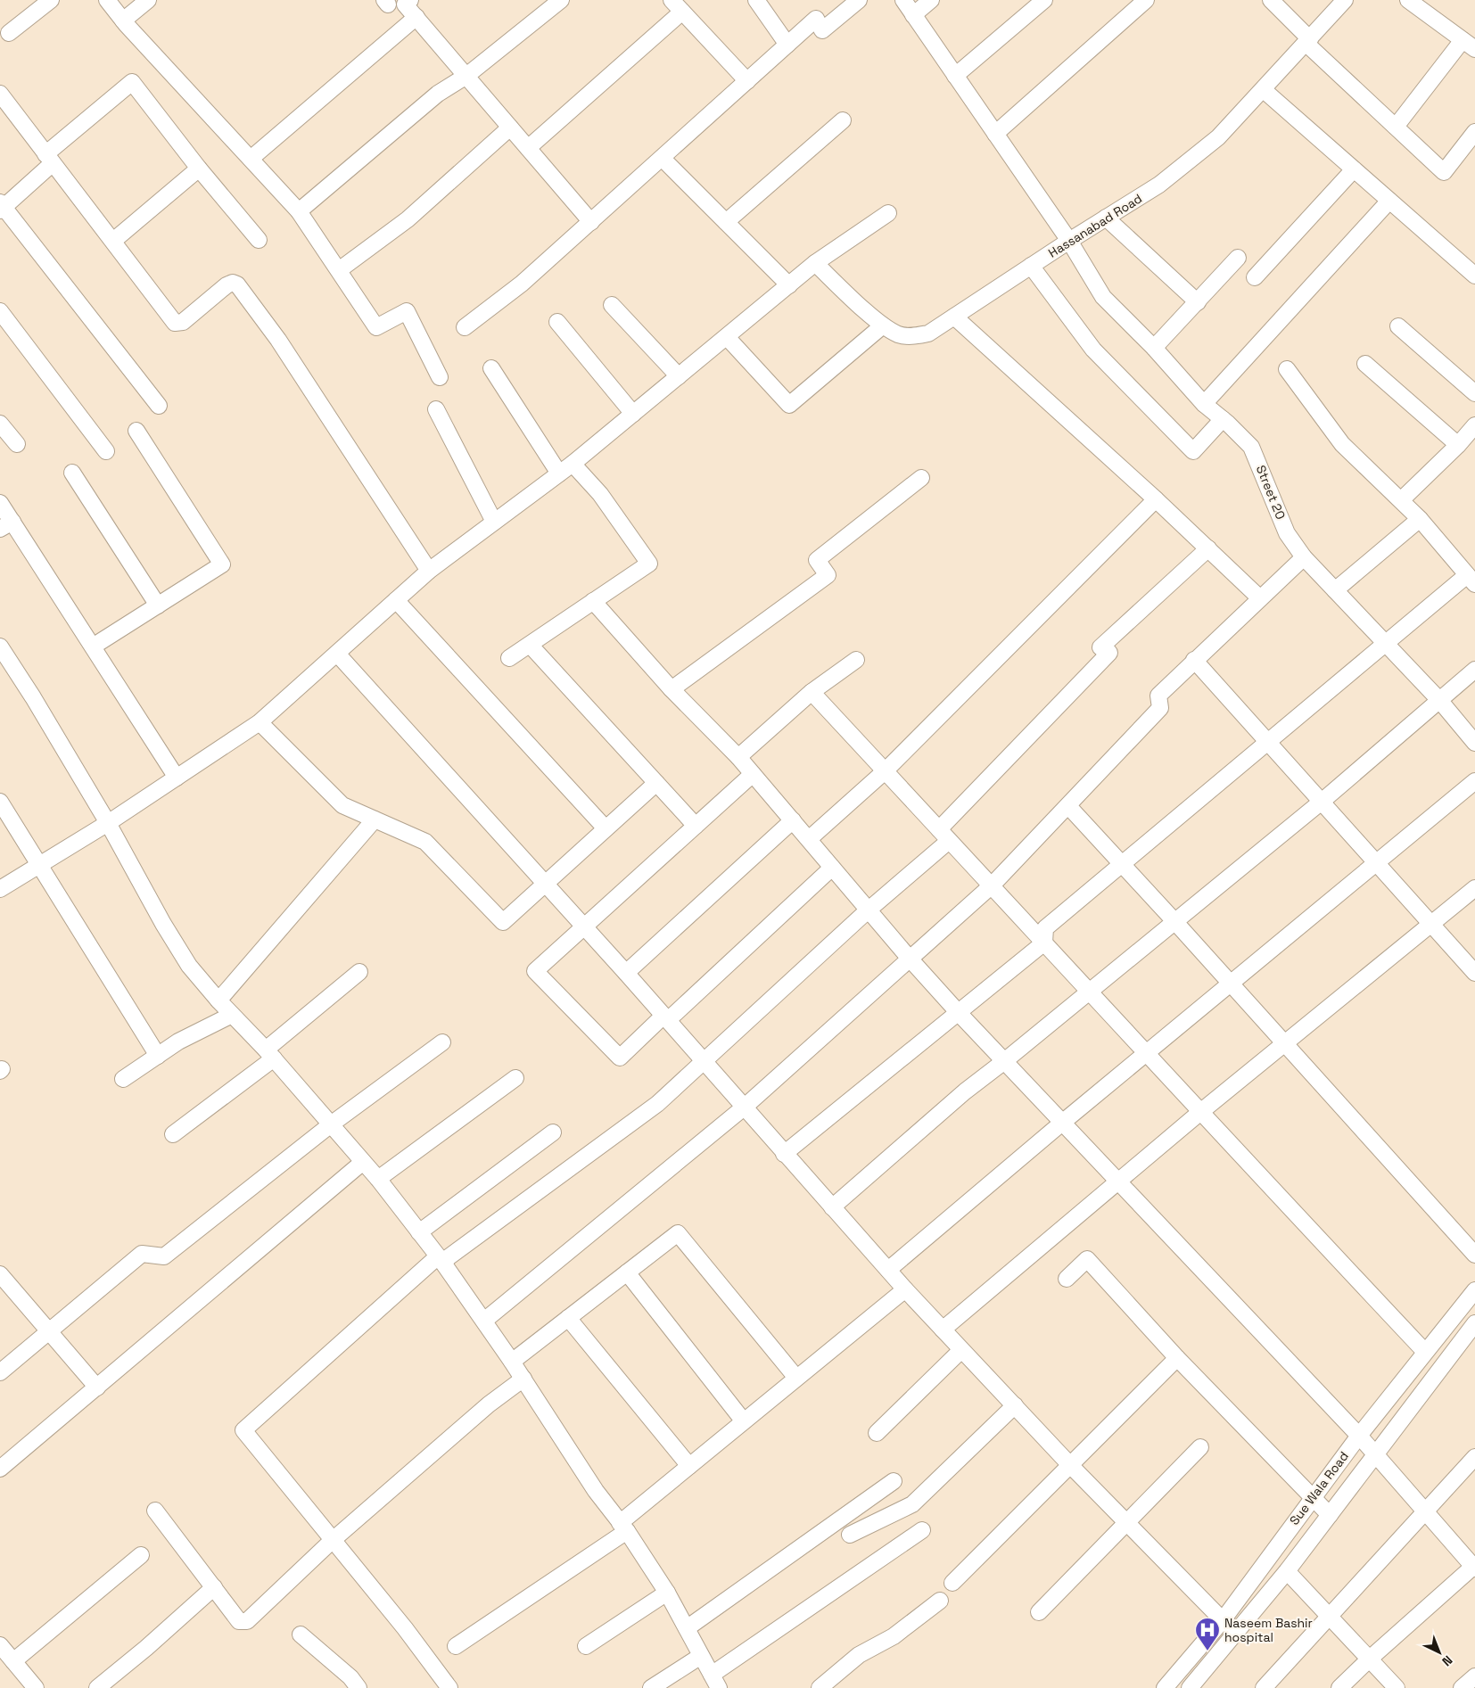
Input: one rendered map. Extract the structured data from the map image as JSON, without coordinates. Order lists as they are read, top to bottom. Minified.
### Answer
{"streets":{"street":["Hassanabad Road","Street 20","Sue Wala Road"]},"crossings":[["Hassanabad Road","Street 20"]],"places":{"hospital":["Naseem Bashir hospital"]},"north":"bottom right"}
